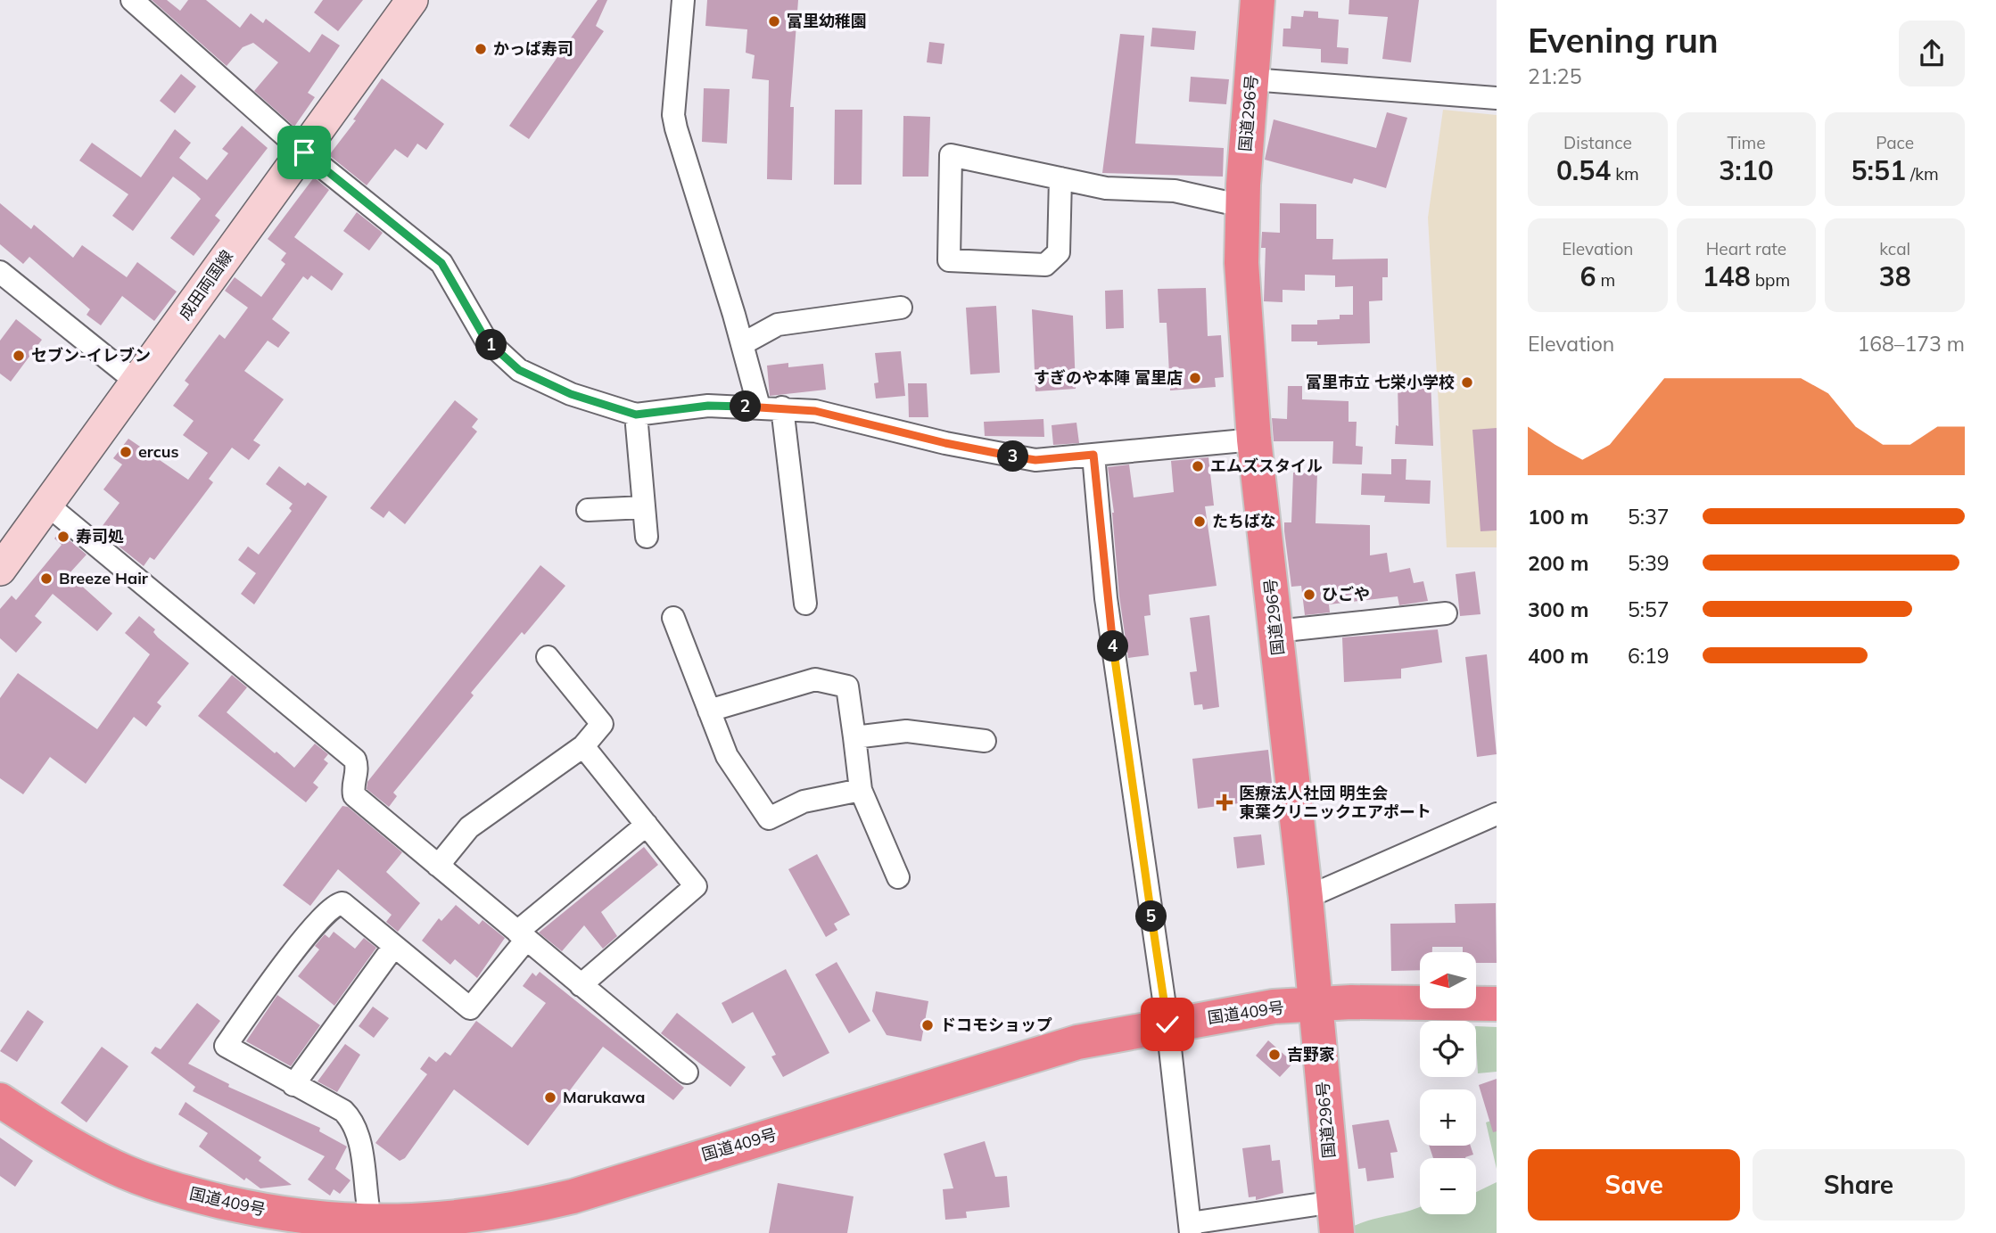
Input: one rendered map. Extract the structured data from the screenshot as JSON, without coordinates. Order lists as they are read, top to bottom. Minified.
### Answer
{"streets":{"highway":["国道296号","国道409号"],"main road":["成田両国線"]},"crossings":[["国道296号","国道409号"]],"places":{"other":["富里幼稚園","かっぱ寿司","セブン-イレブン","すぎのや本陣 富里店","富里市立 七栄小学校","ercus","エムズスタイル","たちばな","寿司処","Breeze Hair","ひごや","ドコモショップ","吉野家","Marukawa"],"health":["医療法人社団 明生会 東葉クリニックエアポート"]},"north":"left","page":{"heading":["Evening run","21:25"],"stats":[["Distance","0.54 km"],["Time","3:10"],["Pace","5:51 /km"],["Elevation","6 m"],["Heart rate","148 bpm"],["kcal","38"]],"chart":["Elevation","168–173 m"],"pins":["1","2","3","4","5"],"list":[{"name":"100 m","note":"5:37"},{"name":"200 m","note":"5:39"},{"name":"300 m","note":"5:57"},{"name":"400 m","note":"6:19"}],"map_buttons":["+","−"],"buttons":["Save","Share"]}}
